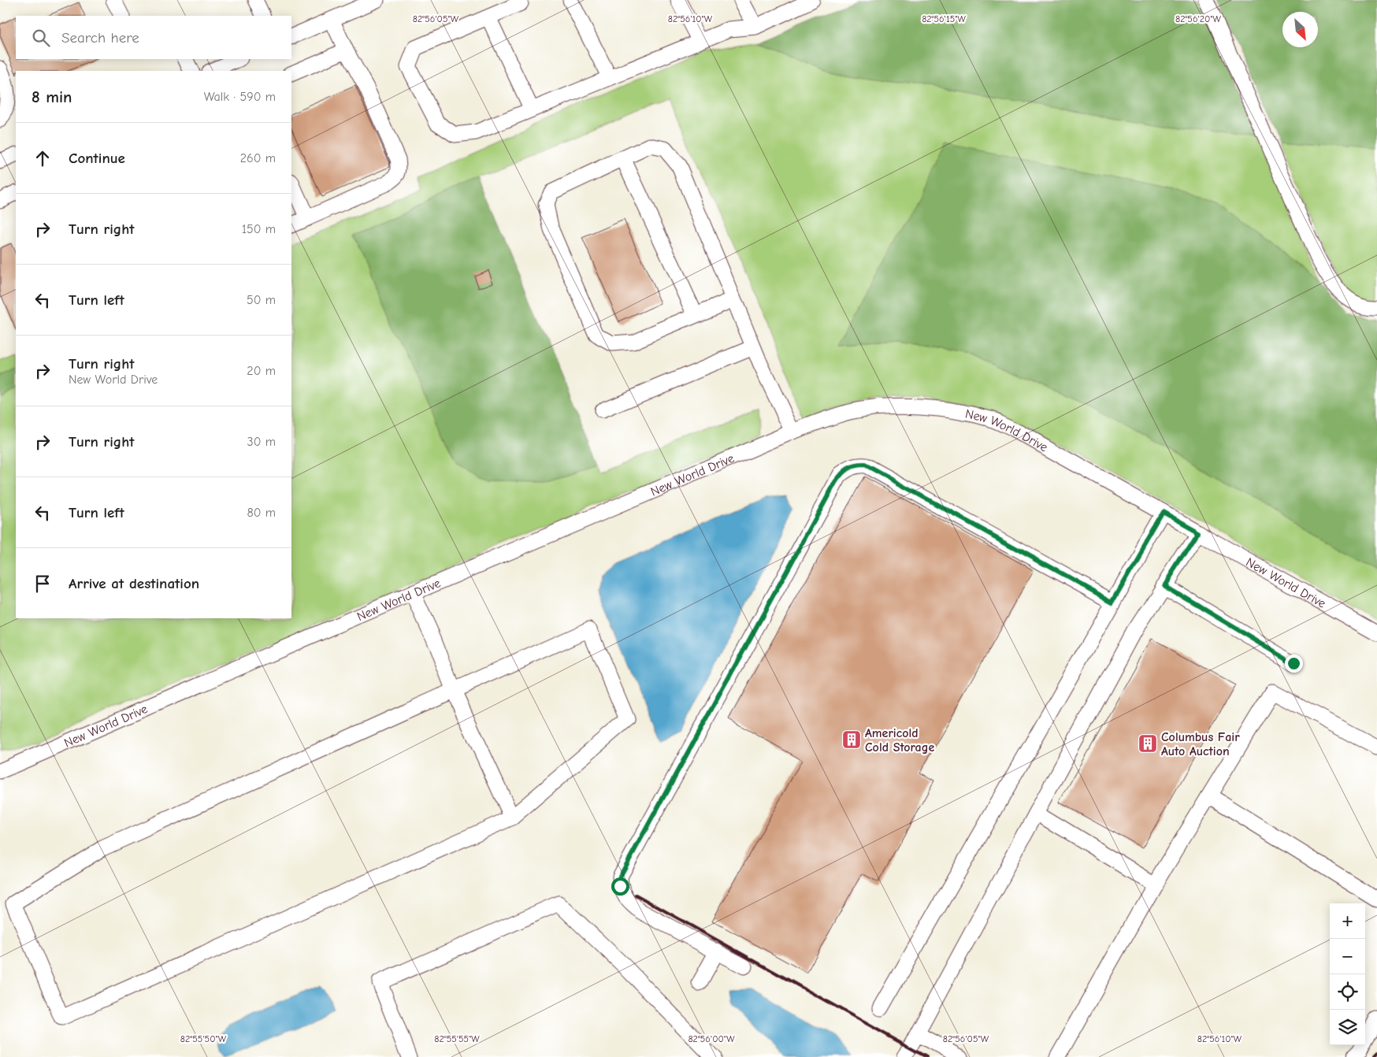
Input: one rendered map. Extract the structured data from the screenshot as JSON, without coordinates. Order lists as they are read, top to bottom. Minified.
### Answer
{"streets":{"street":["New World Drive"]},"places":{"building":["Americold Cold Storage","Columbus Fair Auto Auction"]},"north":"bottom right","page":{"search":"Search here","heading":["8 min","Walk · 590 m"],"list":[["Continue","260 m"],["Turn right","150 m"],["Turn left","50 m"],["Turn right","New World Drive","20 m"],["Turn right","30 m"],["Turn left","80 m"],"Arrive at destination"],"map_buttons":["+","−"]},"coordinates":["82°56'05\"W","82°56'10\"W","82°56'15\"W","82°56'20\"W","82°55'50\"W","82°55'55\"W","82°56'00\"W"]}
